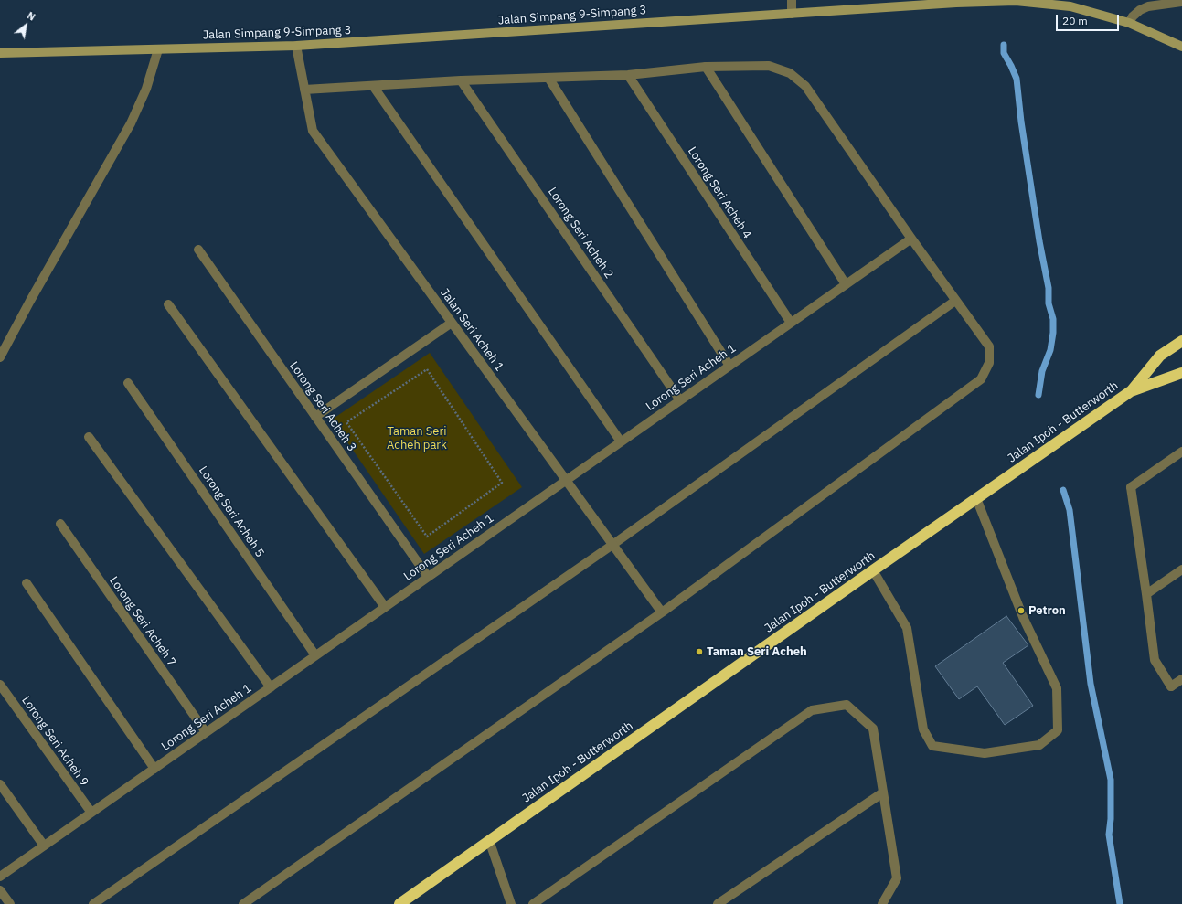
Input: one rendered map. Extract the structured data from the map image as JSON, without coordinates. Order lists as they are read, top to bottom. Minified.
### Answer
{"streets":{"highway":["Jalan Ipoh - Butterworth"],"street":["Jalan Simpang 9-Simpang 3","Lorong Seri Acheh 4","Lorong Seri Acheh 2","Jalan Seri Acheh 1","Lorong Seri Acheh 1","Lorong Seri Acheh 3","Lorong Seri Acheh 5","Lorong Seri Acheh 7","Lorong Seri Acheh 9"]},"crossings":[["Jalan Simpang 9-Simpang 3","Jalan Seri Acheh 1"],["Lorong Seri Acheh 4","Lorong Seri Acheh 1"],["Lorong Seri Acheh 2","Lorong Seri Acheh 1"],["Jalan Seri Acheh 1","Lorong Seri Acheh 1"],["Lorong Seri Acheh 1","Lorong Seri Acheh 3"],["Lorong Seri Acheh 1","Lorong Seri Acheh 5"],["Lorong Seri Acheh 1","Lorong Seri Acheh 7"],["Lorong Seri Acheh 1","Lorong Seri Acheh 9"]],"parks":["Taman Seri Acheh park"],"places":["Petron","Taman Seri Acheh"],"scale_bar":"20 m","north":"top right"}
